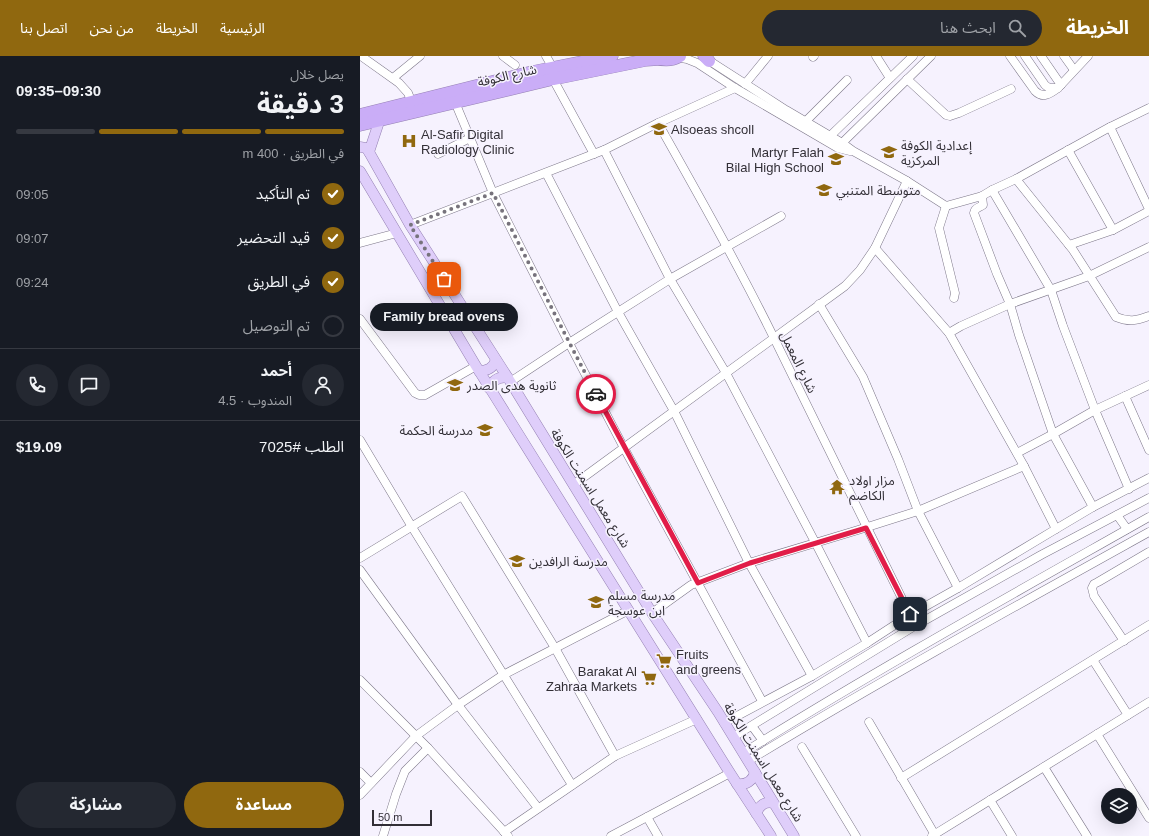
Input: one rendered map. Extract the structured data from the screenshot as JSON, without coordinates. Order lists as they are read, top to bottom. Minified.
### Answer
{"streets":{"highway":["شارع الكوفة"],"main road":["شارع معمل اسمنت الكوفة"],"street":["شارع المعمل"]},"places":{"school or university":["Alsoeas shcoll","إعدادية الكوفة المركزية","Martyr Falah Bilal High School","متوسطة المتنبي","ثانوية هدى الصدر","مدرسة الحكمة","مدرسة الرافدين","مدرسة مسلم ابن عوسجة"],"hospital":["Al-Safir Digital Radiology Clinic"],"other":["Family bread ovens"],"temple":["مزار اولاد الكاضم"],"supermarket":["Fruits and greens","Barakat Al Zahraa Markets"]},"scale_bar":"50 m","page":{"header":"الخريطة","search":"ابحث هنا","nav":["الرئيسية","الخريطة","من نحن","اتصل بنا"],"heading":["3 دقيقة","يصل خلال","09:30–09:35"],"panel":["أحمد","المندوب · 4.5","الطلب #7025","$19.09"],"bar":"في الطريق · 400 m","list":[["تم التأكيد","09:05"],["قيد التحضير","09:07"],["في الطريق","09:24"],"تم التوصيل"],"bubble":"Family bread ovens","buttons":["مساعدة","مشاركة"],"scale":"50 m"}}
